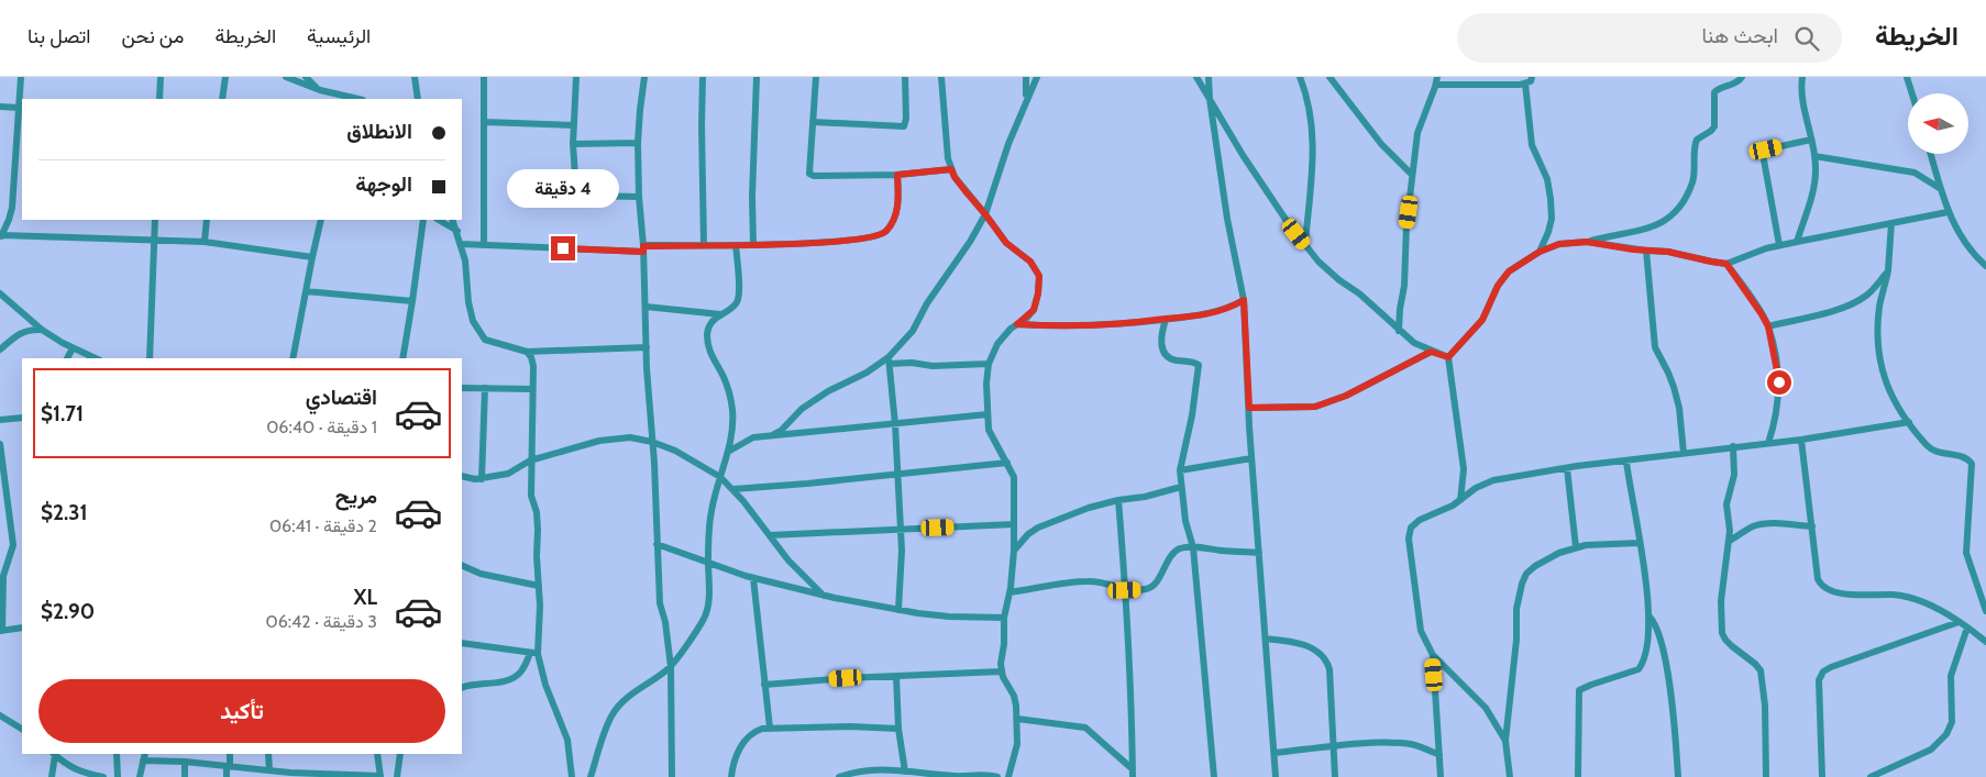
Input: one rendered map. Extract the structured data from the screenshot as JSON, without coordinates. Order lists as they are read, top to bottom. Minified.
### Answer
{"north":"left","page":{"header":"الخريطة","search":"ابحث هنا","nav":["الرئيسية","الخريطة","من نحن","اتصل بنا"],"banner":["الانطلاق","الوجهة"],"bubble":"4 دقيقة","list":[{"name":"اقتصادي","note":"1 دقيقة · 06:40","value":"$1.71"},{"name":"مريح","note":"2 دقيقة · 06:41","value":"$2.31"},{"name":"XL","note":"3 دقيقة · 06:42","value":"$2.90"}],"buttons":"تأكيد"}}
